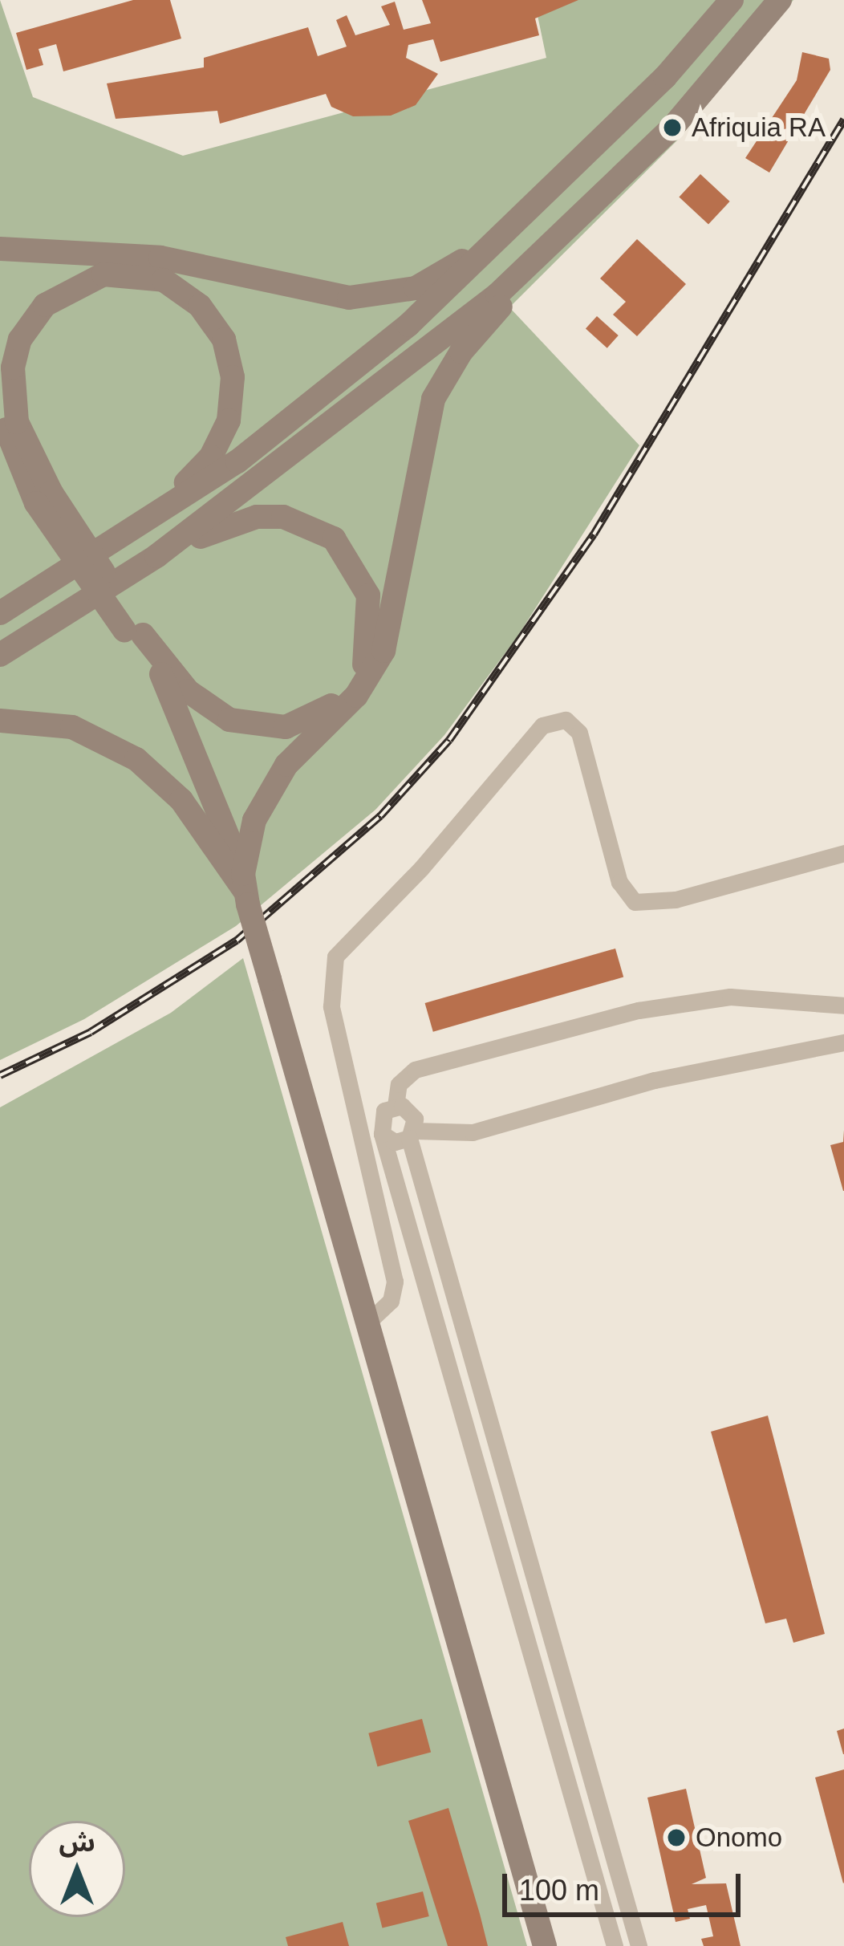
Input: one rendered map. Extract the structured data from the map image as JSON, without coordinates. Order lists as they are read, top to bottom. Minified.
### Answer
{"places":["Afriquia RA","Onomo"],"scale_bar":"100 m","north":"top"}
